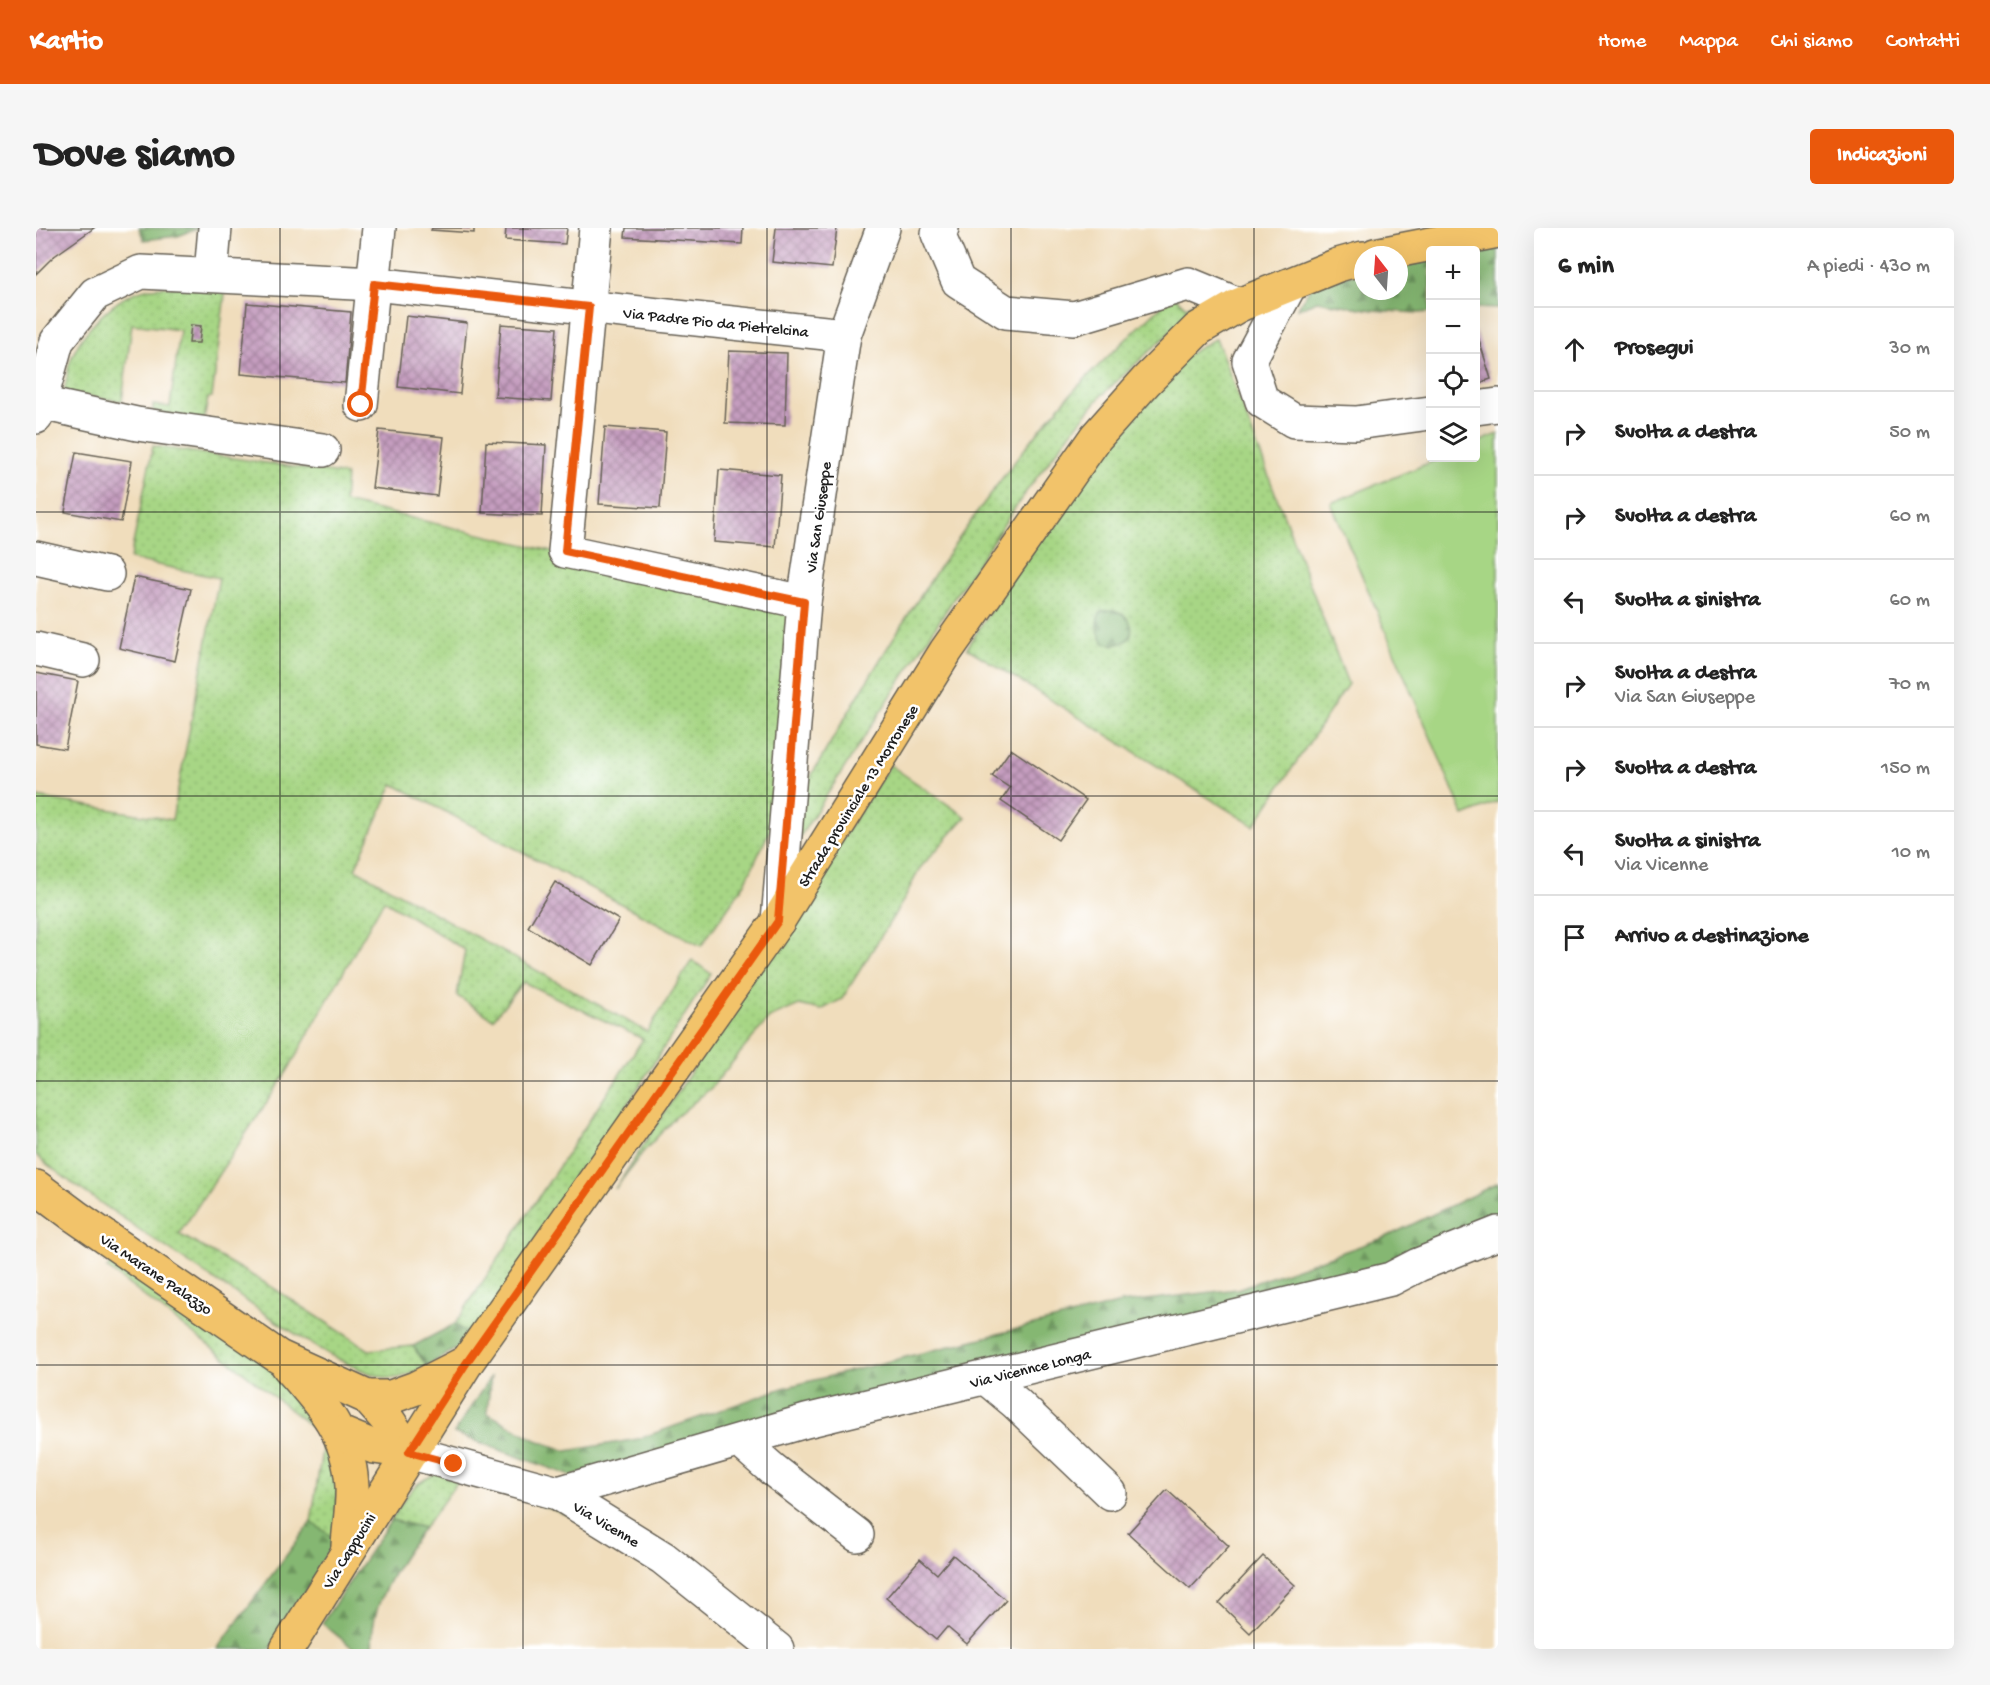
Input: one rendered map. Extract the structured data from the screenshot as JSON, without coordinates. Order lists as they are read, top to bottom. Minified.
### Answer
{"streets":{"main road":["Strada provinciale 13 Morronese","Via Marane Palazzo","Via Cappucini"],"street":["Via Padre Pio da Pietrelcina","Via San Giuseppe","Via Vicennce Longa","Via Vicenne"]},"crossings":[["Via Padre Pio da Pietrelcina","Via San Giuseppe"],["Via San Giuseppe","Strada provinciale 13 Morronese"],["Strada provinciale 13 Morronese","Via Marane Palazzo"],["Strada provinciale 13 Morronese","Via Vicenne"],["Strada provinciale 13 Morronese","Via Cappucini"],["Via Marane Palazzo","Via Vicenne"],["Via Marane Palazzo","Via Cappucini"],["Via Vicennce Longa","Via Vicenne"],["Via Vicenne","Via Cappucini"]],"north":"top","page":{"header":"Kartio","nav":["Home","Mappa","Chi siamo","Contatti"],"buttons":"Indicazioni","title":"Dove siamo","heading":["6 min","A piedi · 430 m"],"map_buttons":["+","−"],"list":[["Prosegui","30 m"],["Svolta a destra","50 m"],["Svolta a destra","60 m"],["Svolta a sinistra","60 m"],["Svolta a destra","Via San Giuseppe","70 m"],["Svolta a destra","150 m"],["Svolta a sinistra","Via Vicenne","10 m"],"Arrivo a destinazione"]}}
